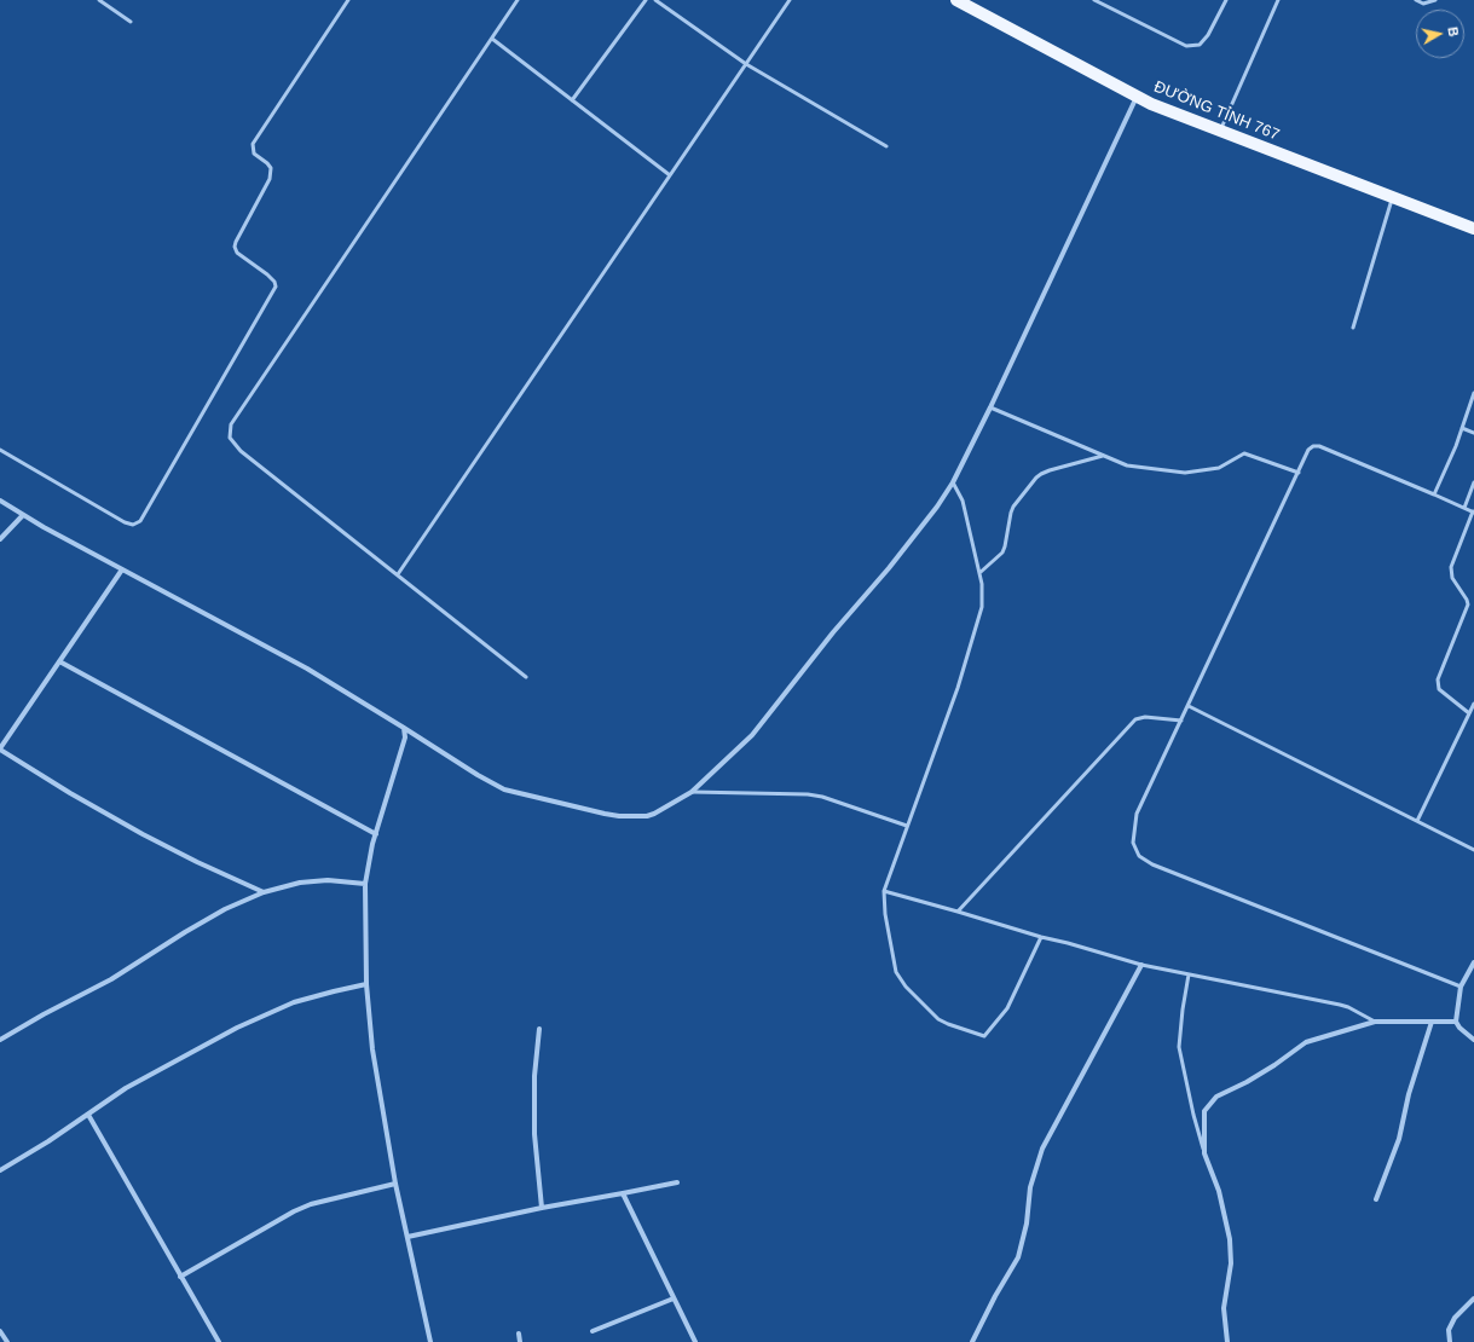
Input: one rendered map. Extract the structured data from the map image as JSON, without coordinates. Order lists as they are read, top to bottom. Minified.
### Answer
{"streets":{"main road":["ĐƯỜNG TỈNH 767"]},"north":"right"}
